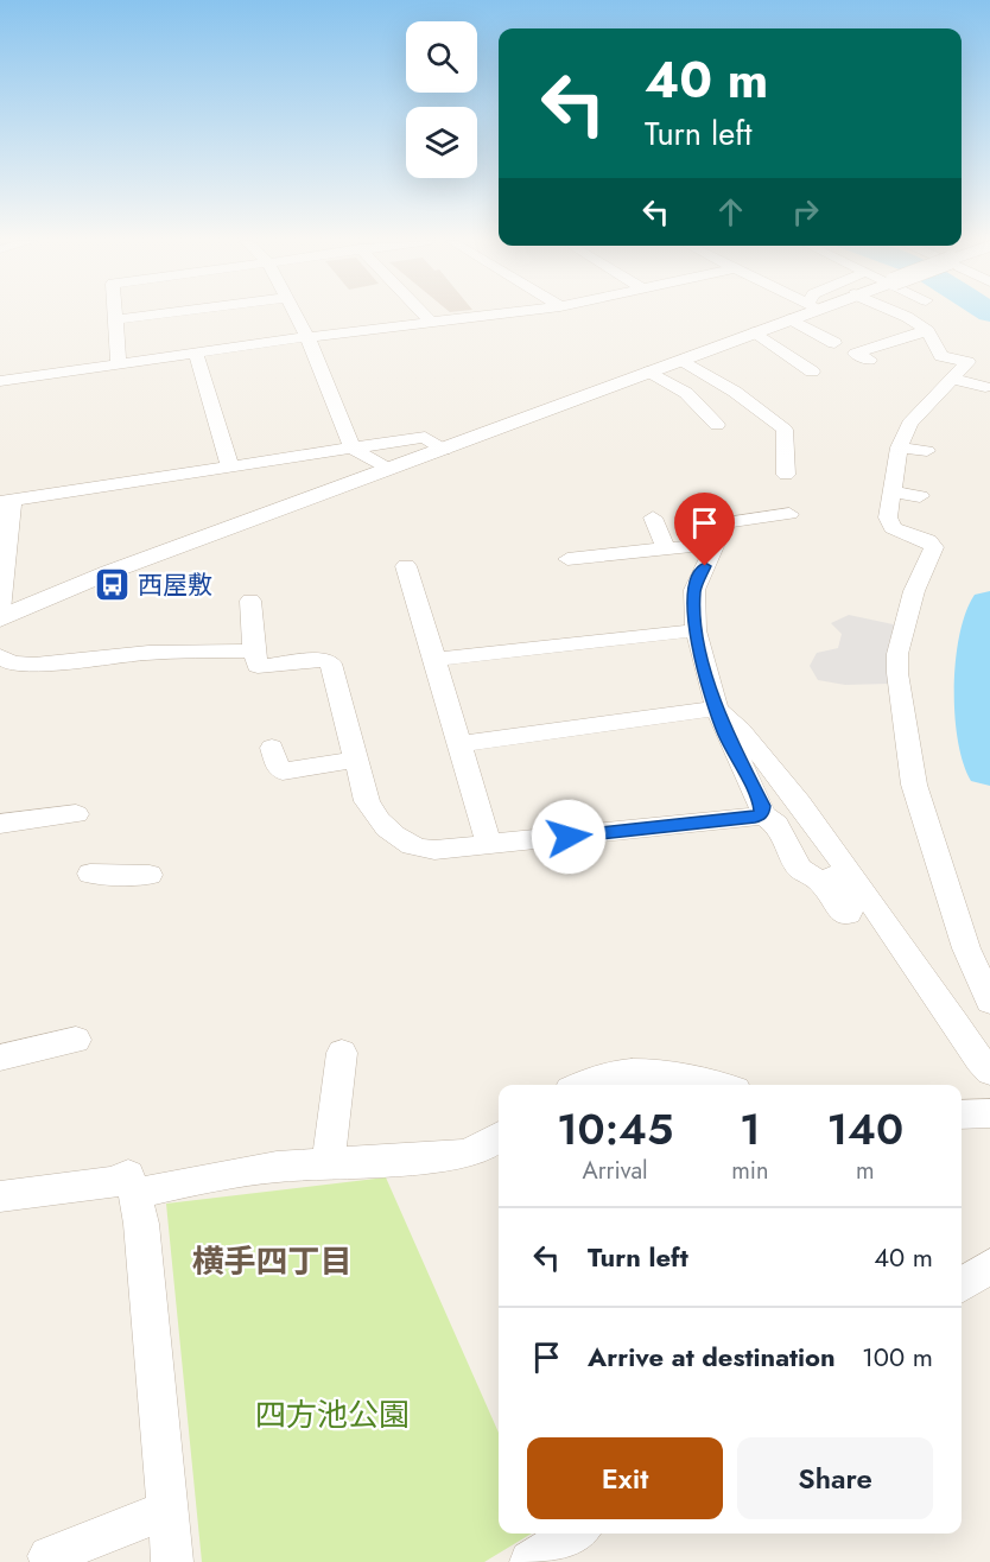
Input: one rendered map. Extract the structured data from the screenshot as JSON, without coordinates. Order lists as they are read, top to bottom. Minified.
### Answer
{"districts":["横手四丁目"],"parks":["四方池公園"],"places":{"bus stop":["西屋敷"]},"page":{"turn":["40 m","Turn left"],"eta":["10:45","Arrival","1","min","140","m"],"list":[{"name":"Turn left","value":"40 m"},{"name":"Arrive at destination","value":"100 m"}],"buttons":["Exit","Share"]}}
